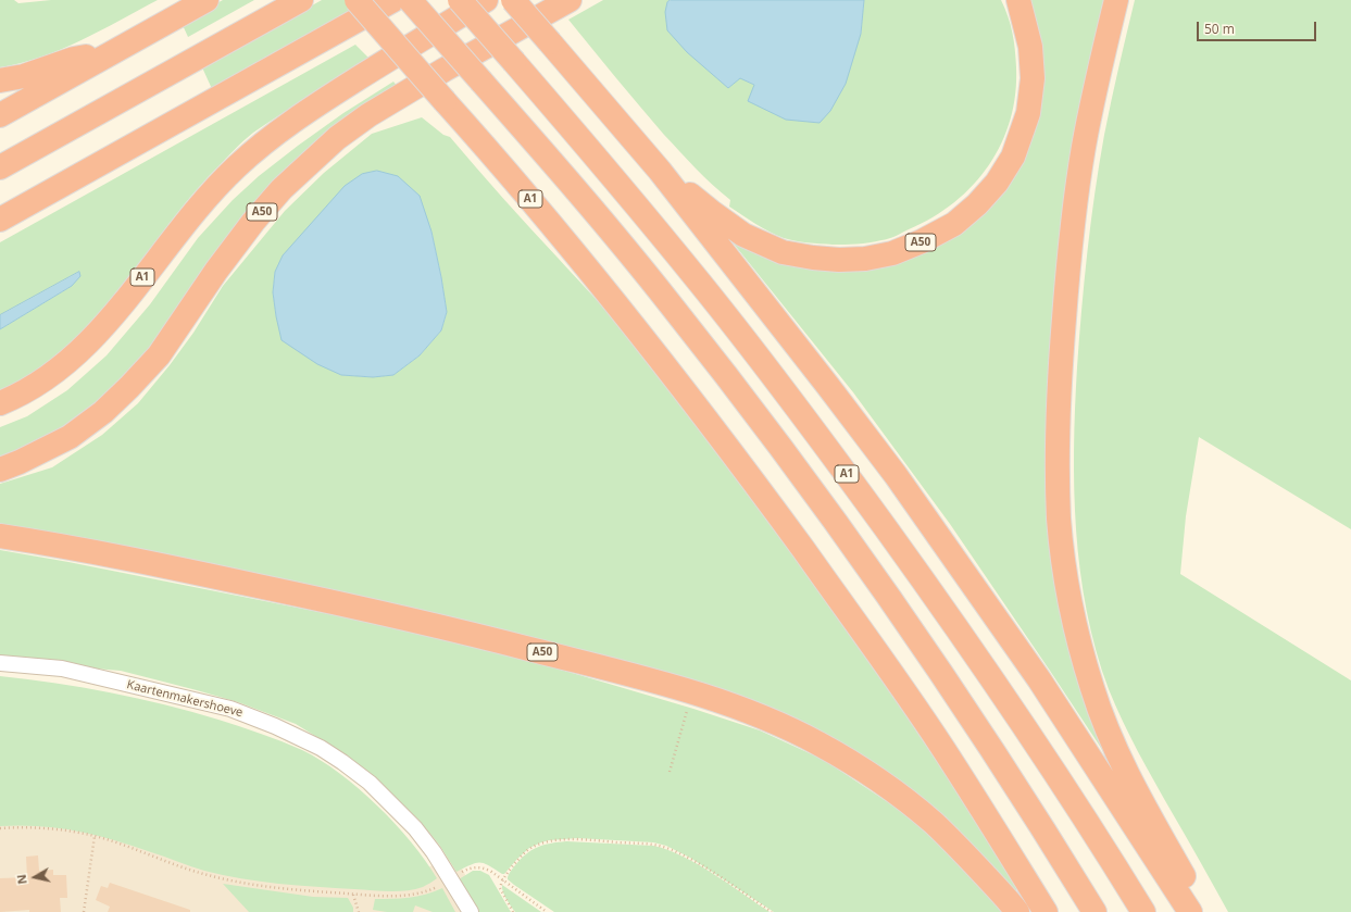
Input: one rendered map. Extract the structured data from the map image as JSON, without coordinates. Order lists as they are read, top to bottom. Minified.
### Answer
{"streets":{"highway":["A1","A50"],"street":["Kaartenmakershoeve"]},"scale_bar":"50 m","north":"left"}
